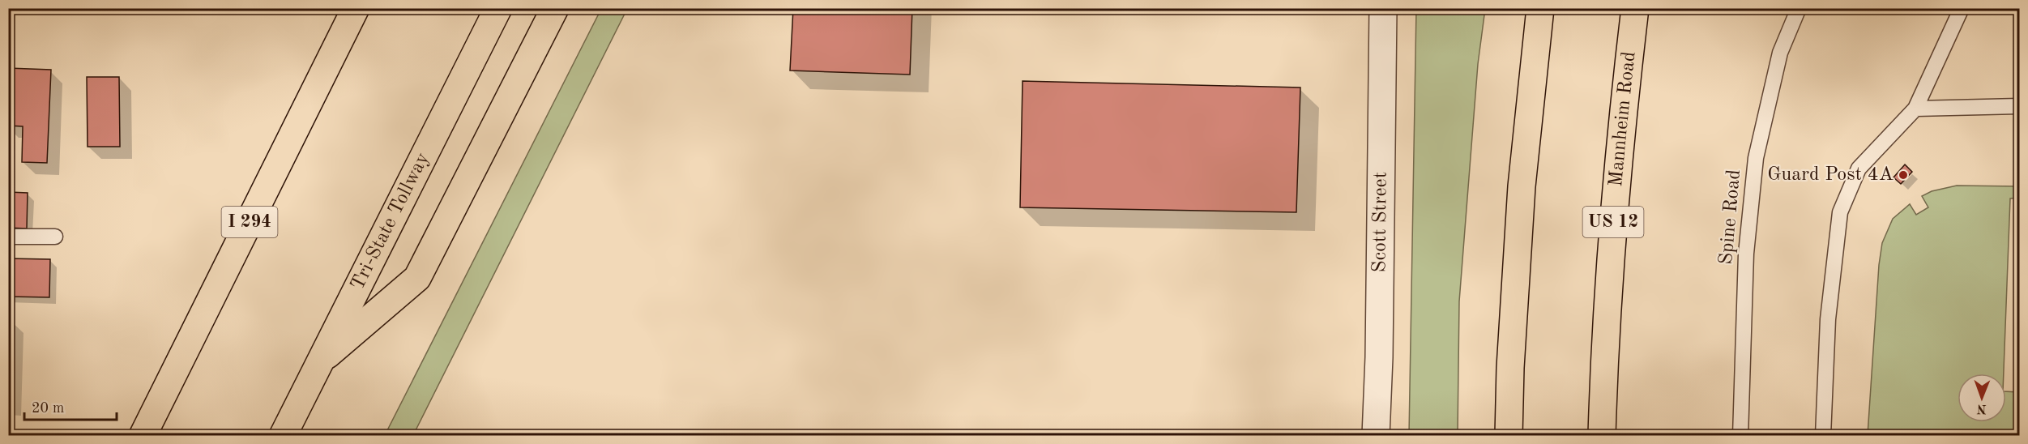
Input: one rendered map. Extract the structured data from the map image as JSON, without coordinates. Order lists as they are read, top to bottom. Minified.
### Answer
{"streets":{"main road":["Mannheim Road","I 294","Tri-State Tollway","US 12"],"street":["Scott Street"],"lane":["Spine Road"]},"places":["Guard Post 4A"],"scale_bar":"20 m","north":"bottom"}
